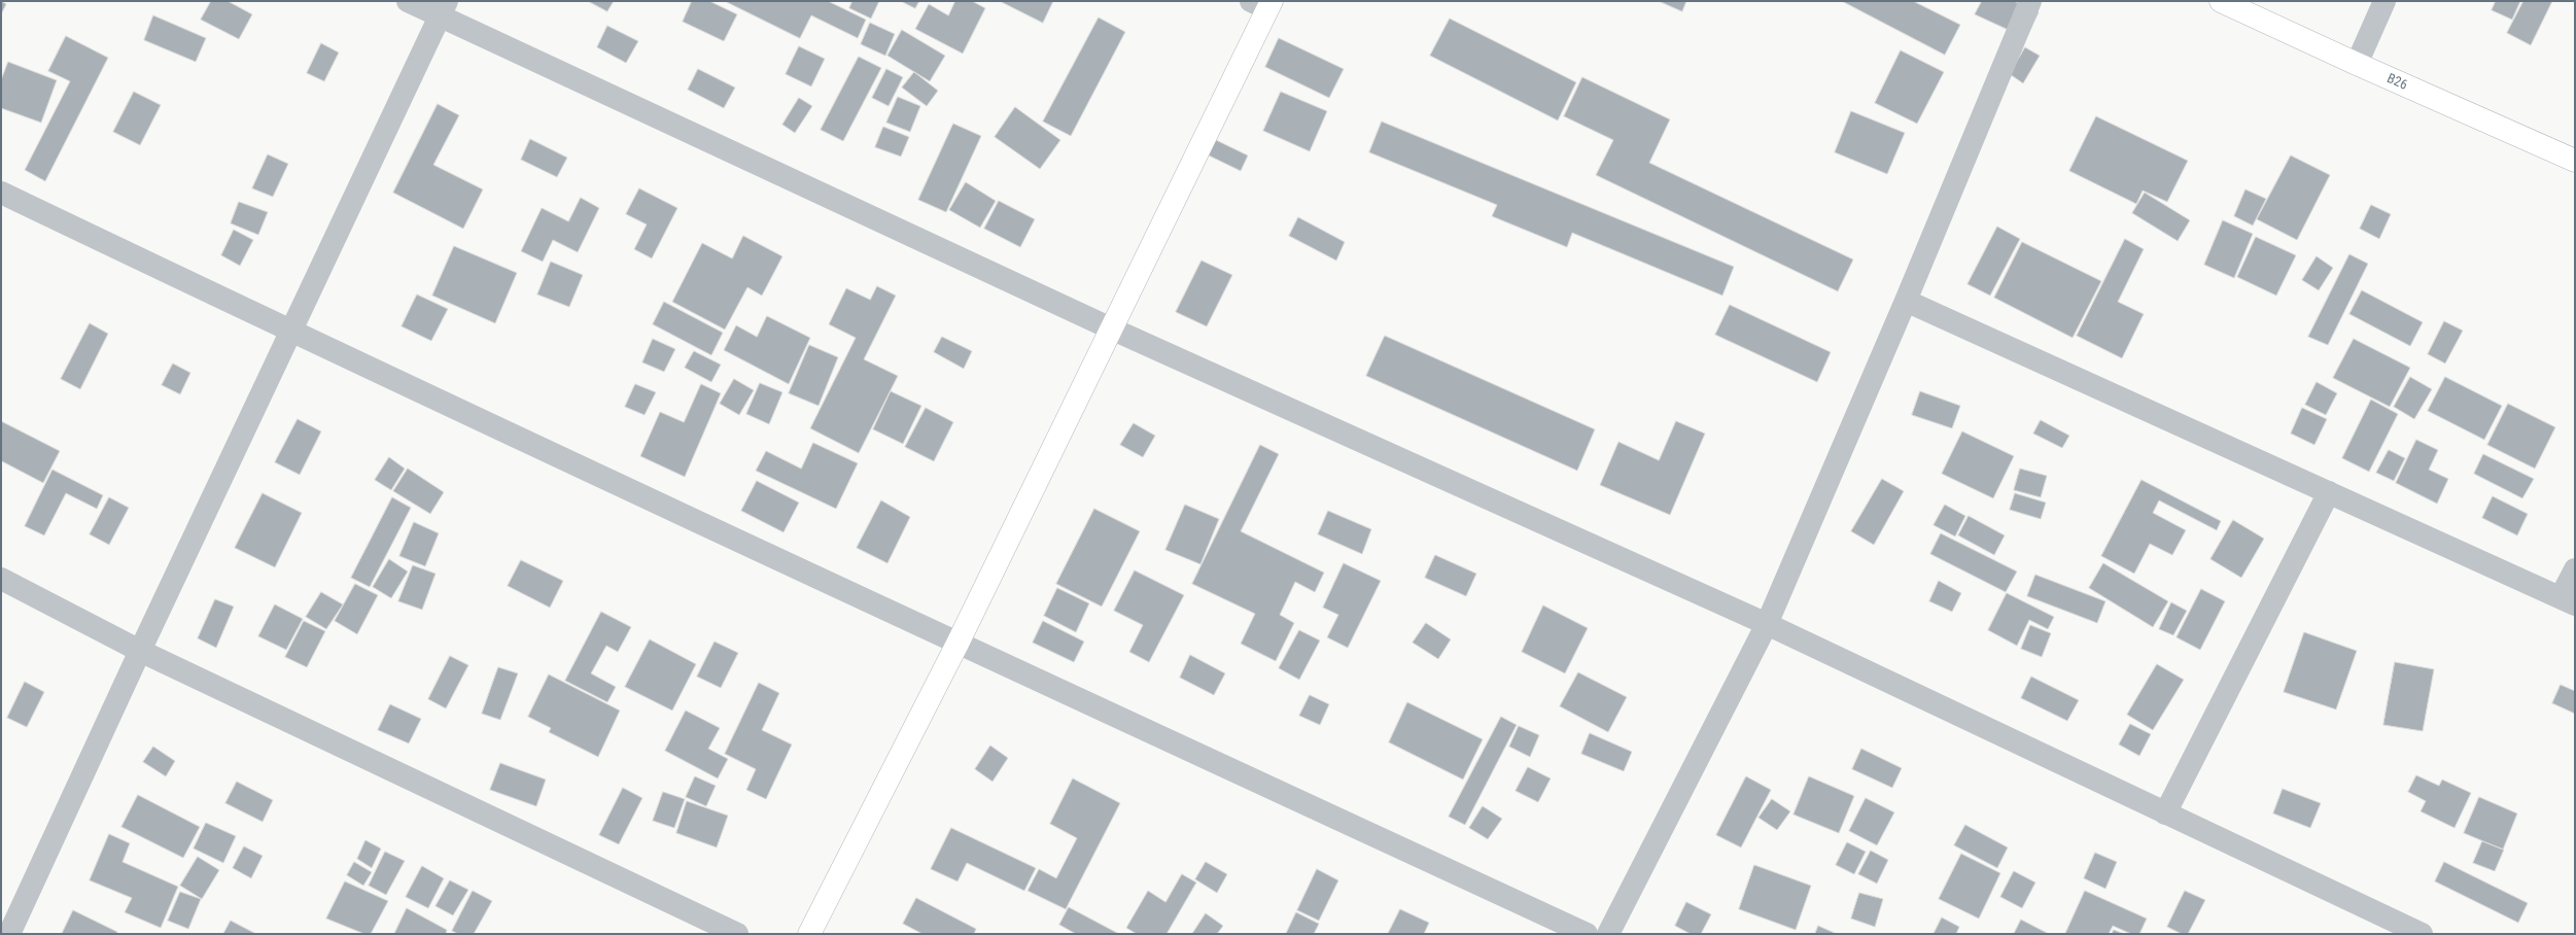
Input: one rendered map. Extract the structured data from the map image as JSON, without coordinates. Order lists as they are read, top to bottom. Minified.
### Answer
{"streets":{"main road":["B26"]}}
